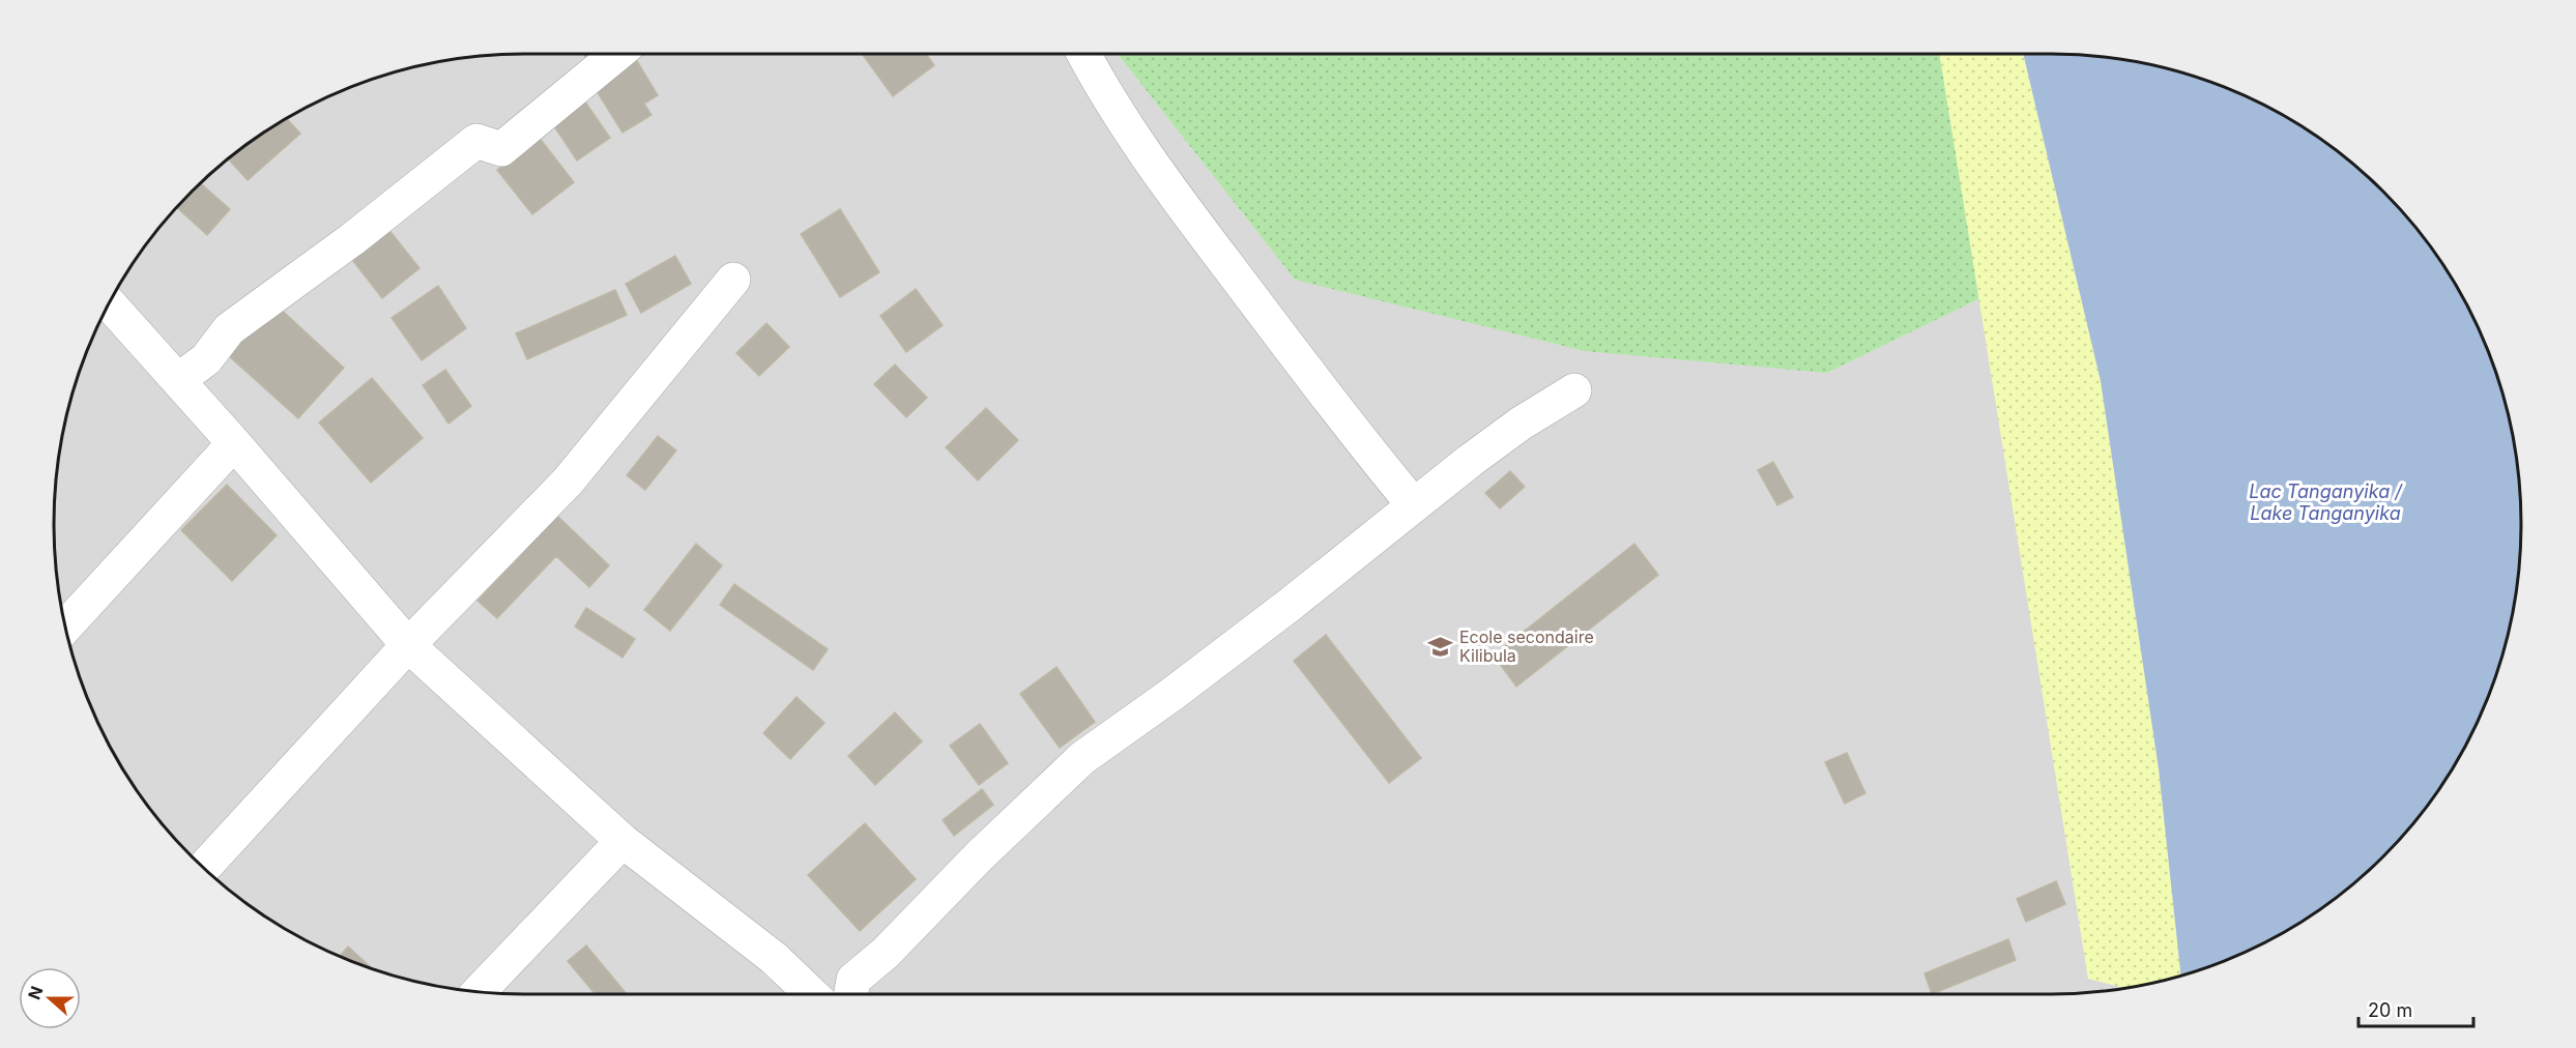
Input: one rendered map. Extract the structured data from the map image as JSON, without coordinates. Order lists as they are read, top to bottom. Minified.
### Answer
{"water":["Lac Tanganyika / Lake Tanganyika"],"places":{"school or university":["Ecole secondaire Kilibula"]},"scale_bar":"20 m","north":"left"}
